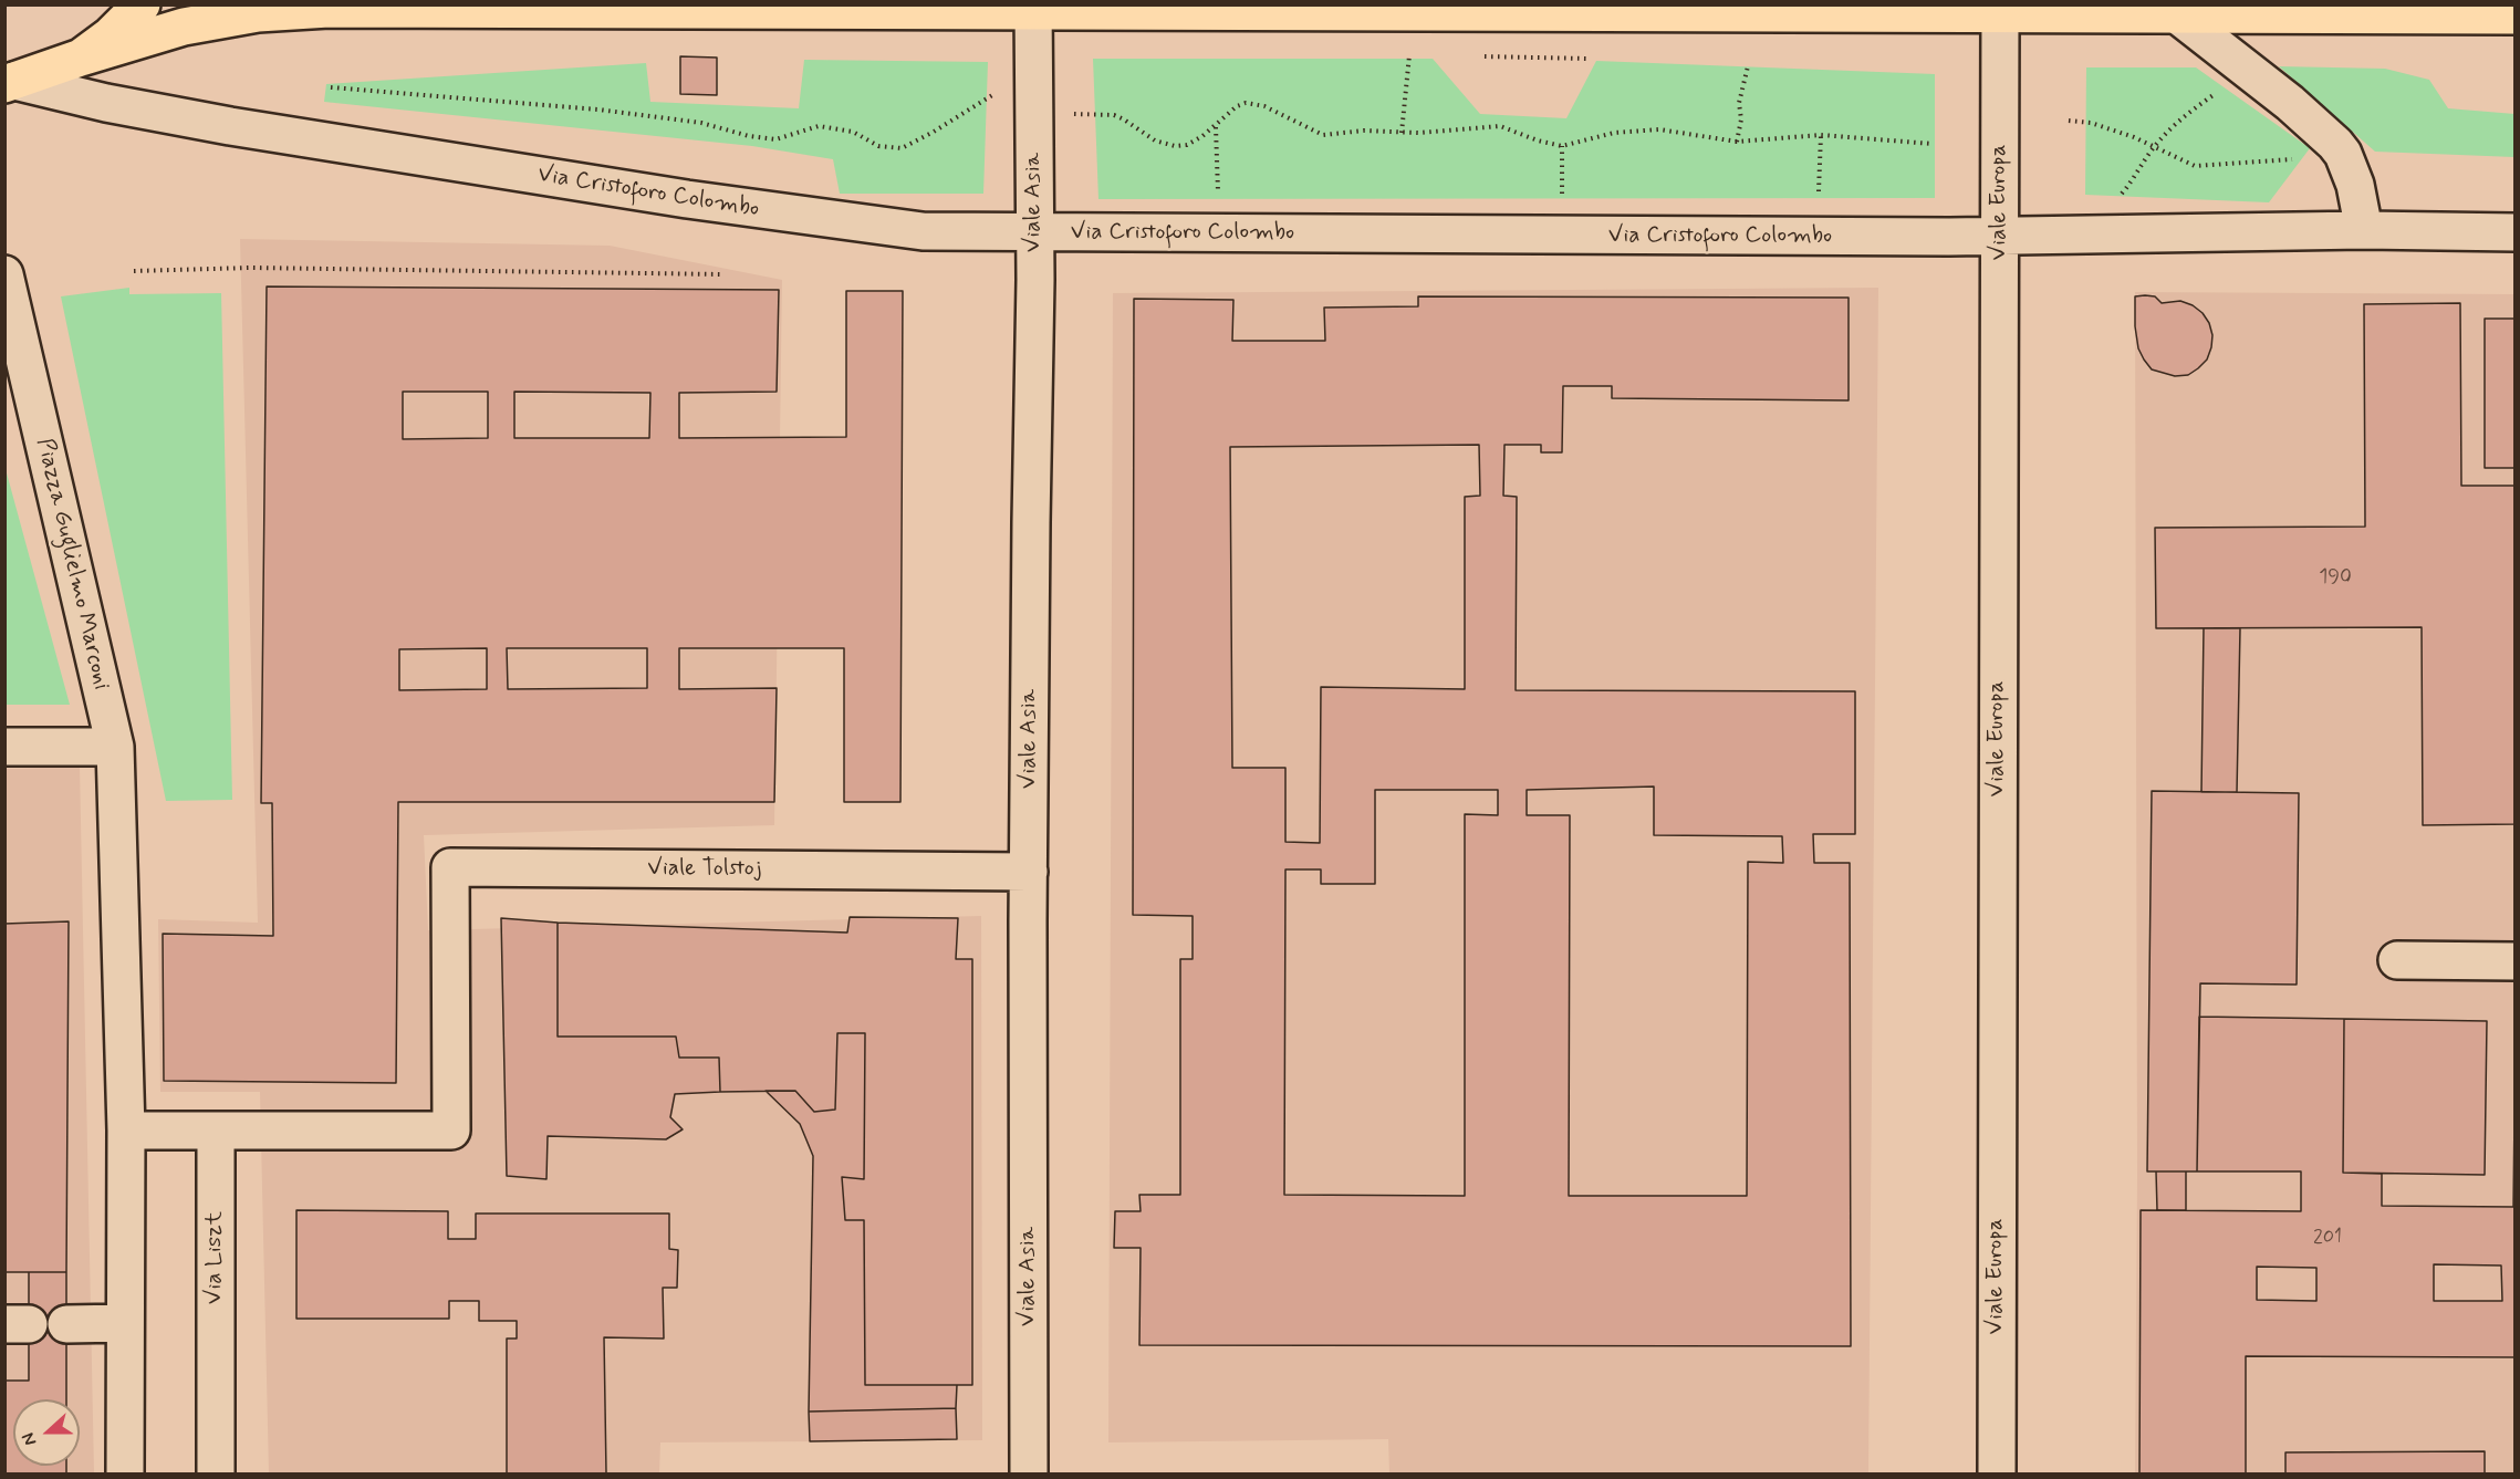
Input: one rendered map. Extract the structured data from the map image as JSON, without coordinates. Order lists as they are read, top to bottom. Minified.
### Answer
{"streets":{"street":["Via Cristoforo Colombo","Viale Asia","Viale Europa","Piazza Guglielmo Marconi","Viale Tolstoj","Via Liszt"]},"crossings":[["Via Cristoforo Colombo","Viale Asia"],["Via Cristoforo Colombo","Viale Europa"],["Viale Asia","Viale Tolstoj"],["Viale Tolstoj","Via Liszt"]],"house_numbers":["190","201"],"north":"left"}
